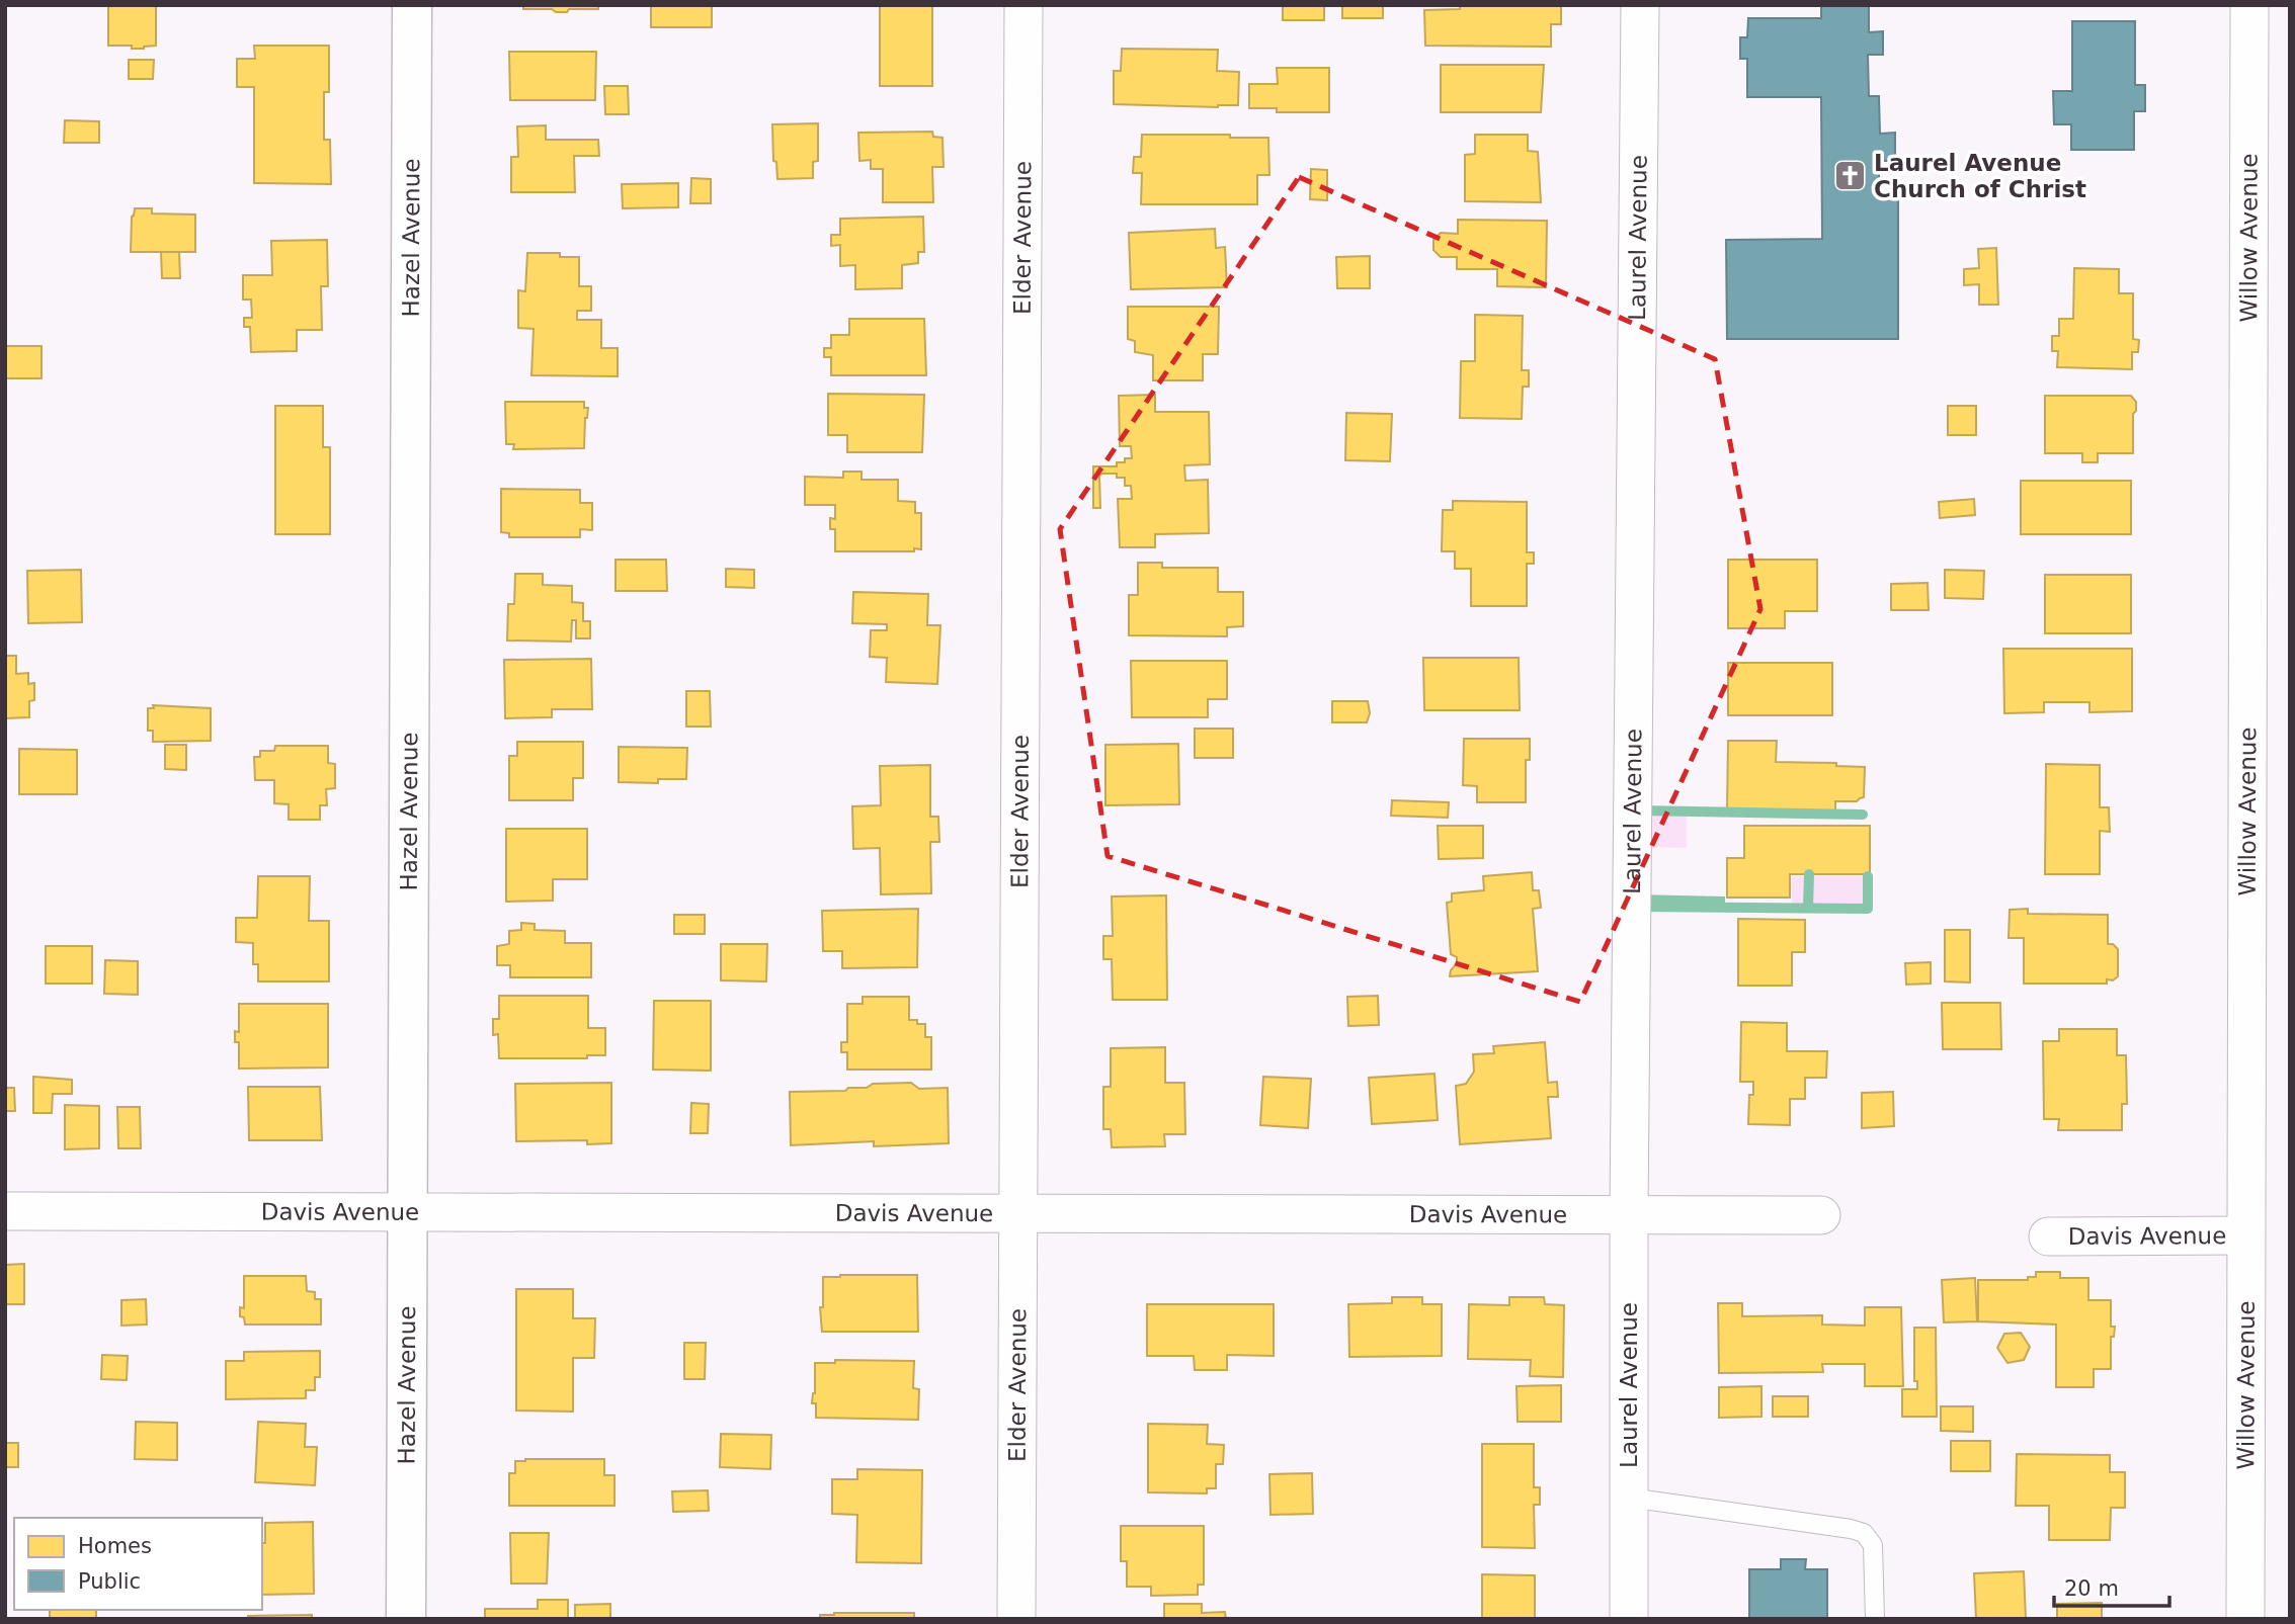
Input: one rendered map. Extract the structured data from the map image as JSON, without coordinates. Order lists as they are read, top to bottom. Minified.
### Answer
{"streets":{"street":["Hazel Avenue","Elder Avenue","Laurel Avenue","Willow Avenue","Davis Avenue"]},"crossings":[["Hazel Avenue","Davis Avenue"],["Elder Avenue","Davis Avenue"],["Laurel Avenue","Davis Avenue"],["Willow Avenue","Davis Avenue"]],"places":{"church":["Laurel Avenue Church of Christ"]},"legend":["Homes","Public"],"scale_bar":"20 m"}
